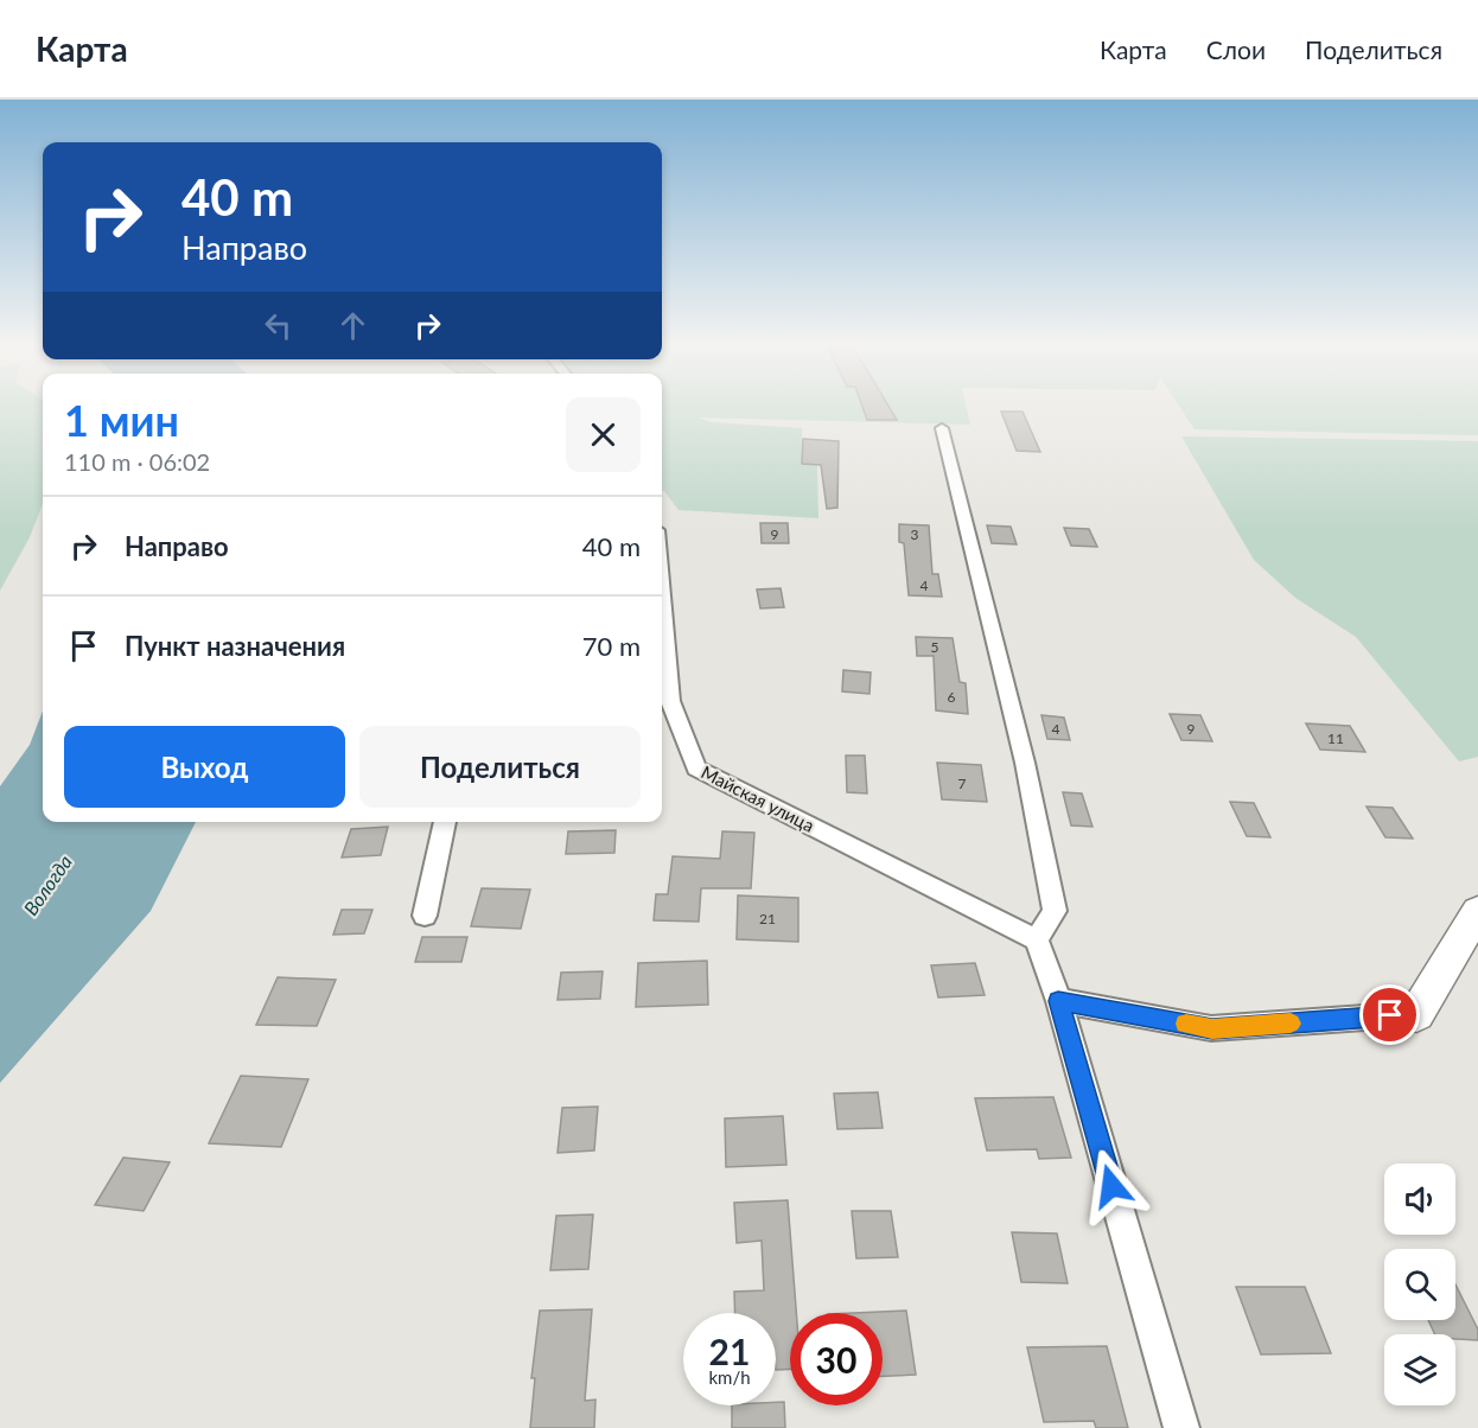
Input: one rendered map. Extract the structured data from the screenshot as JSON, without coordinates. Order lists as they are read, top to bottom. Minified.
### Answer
{"streets":{"street":["Майская улица"]},"water":["Вологда"],"house_numbers":["9","3","4","5","6","4","9","11","7","21"],"page":{"header":"Карта","nav":["Карта","Слои","Поделиться"],"turn":["40 m","Направо"],"heading":["1 мин","110 m · 06:02"],"list":[{"name":"Направо","value":"40 m"},{"name":"Пункт назначения","value":"70 m"}],"buttons":["Выход","Поделиться"],"speed":"21 km/h","limit":"30"}}
